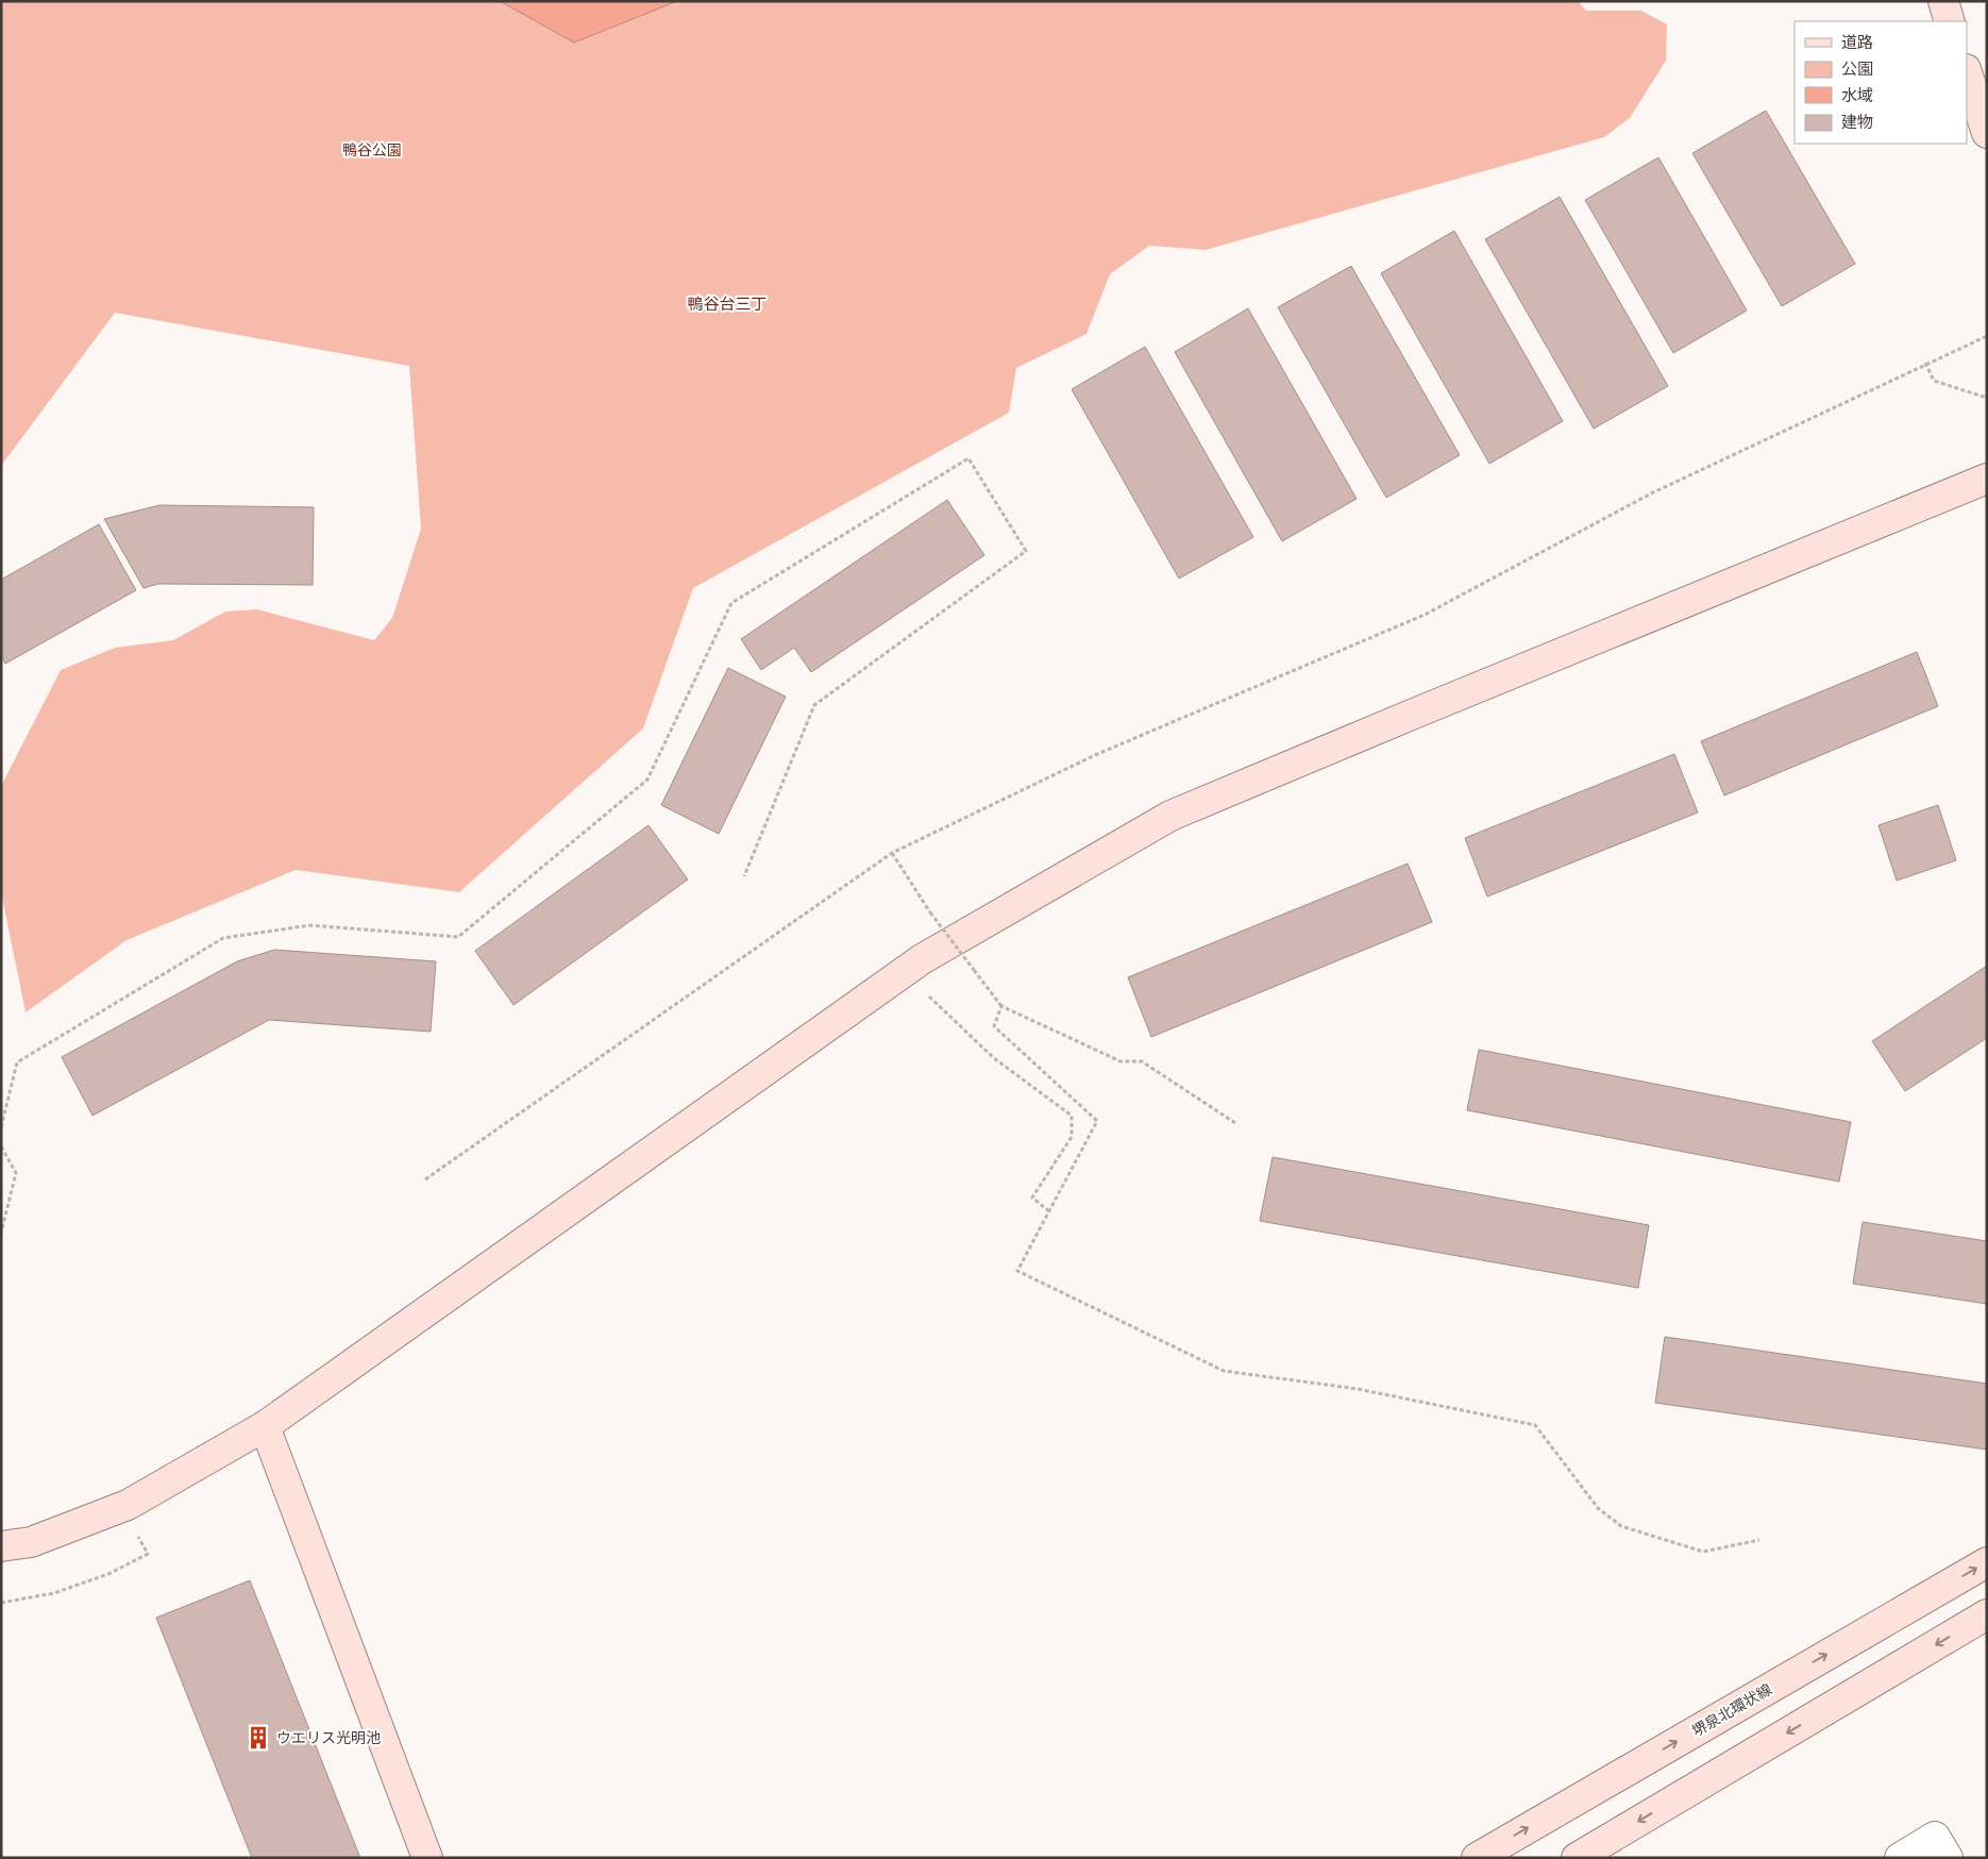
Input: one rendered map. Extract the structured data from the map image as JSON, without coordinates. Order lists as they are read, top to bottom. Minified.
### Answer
{"streets":{"street":["堺泉北環状線"]},"districts":["鴨谷台三丁"],"parks":["鴨谷公園"],"places":{"building":["ウエリス光明池"]},"legend":["道路","公園","水域","建物"]}
